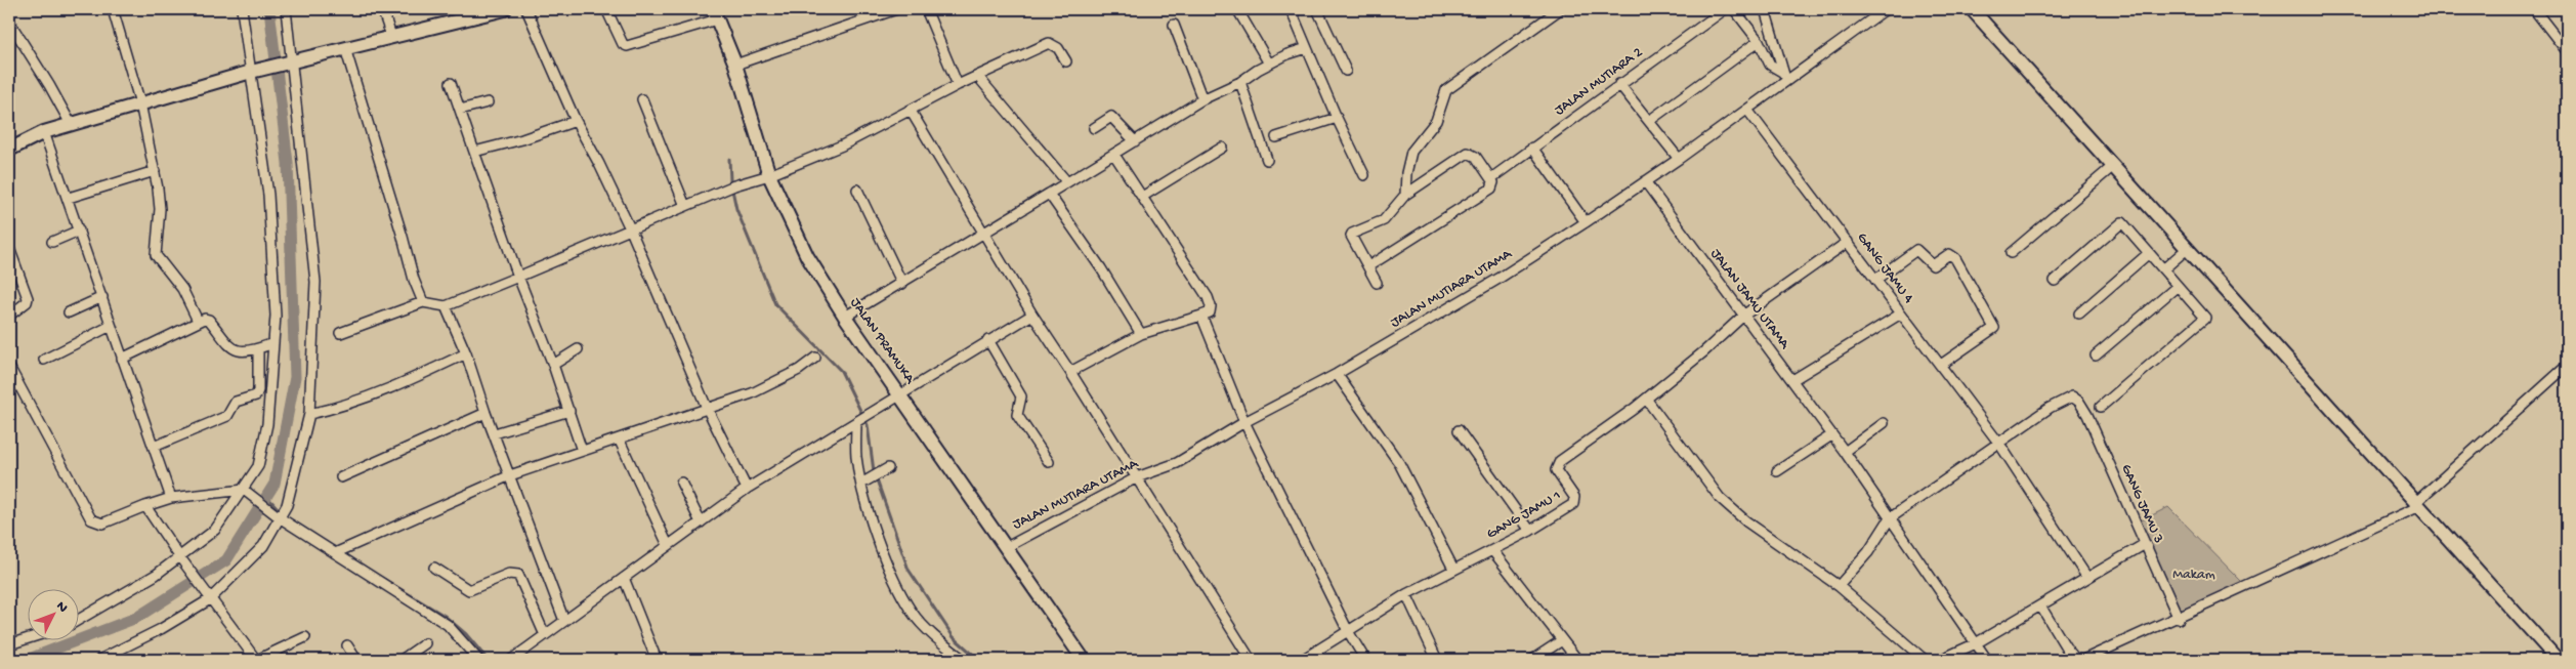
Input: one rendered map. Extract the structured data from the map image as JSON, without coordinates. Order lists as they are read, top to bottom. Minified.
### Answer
{"streets":{"main road":["JALAN PRAMUKA"],"street":["JALAN MUTIARA 2","GANG JAMU 4","JALAN MUTIARA UTAMA","JALAN JAMU UTAMA","GANG JAMU 3","GANG JAMU 1"]},"crossings":[["GANG JAMU 4","JALAN MUTIARA UTAMA"],["GANG JAMU 4","GANG JAMU 3"],["GANG JAMU 4","GANG JAMU 1"],["JALAN MUTIARA UTAMA","JALAN JAMU UTAMA"],["JALAN MUTIARA UTAMA","JALAN PRAMUKA"],["JALAN JAMU UTAMA","GANG JAMU 1"]],"parks":["Makam"],"north":"top right"}
